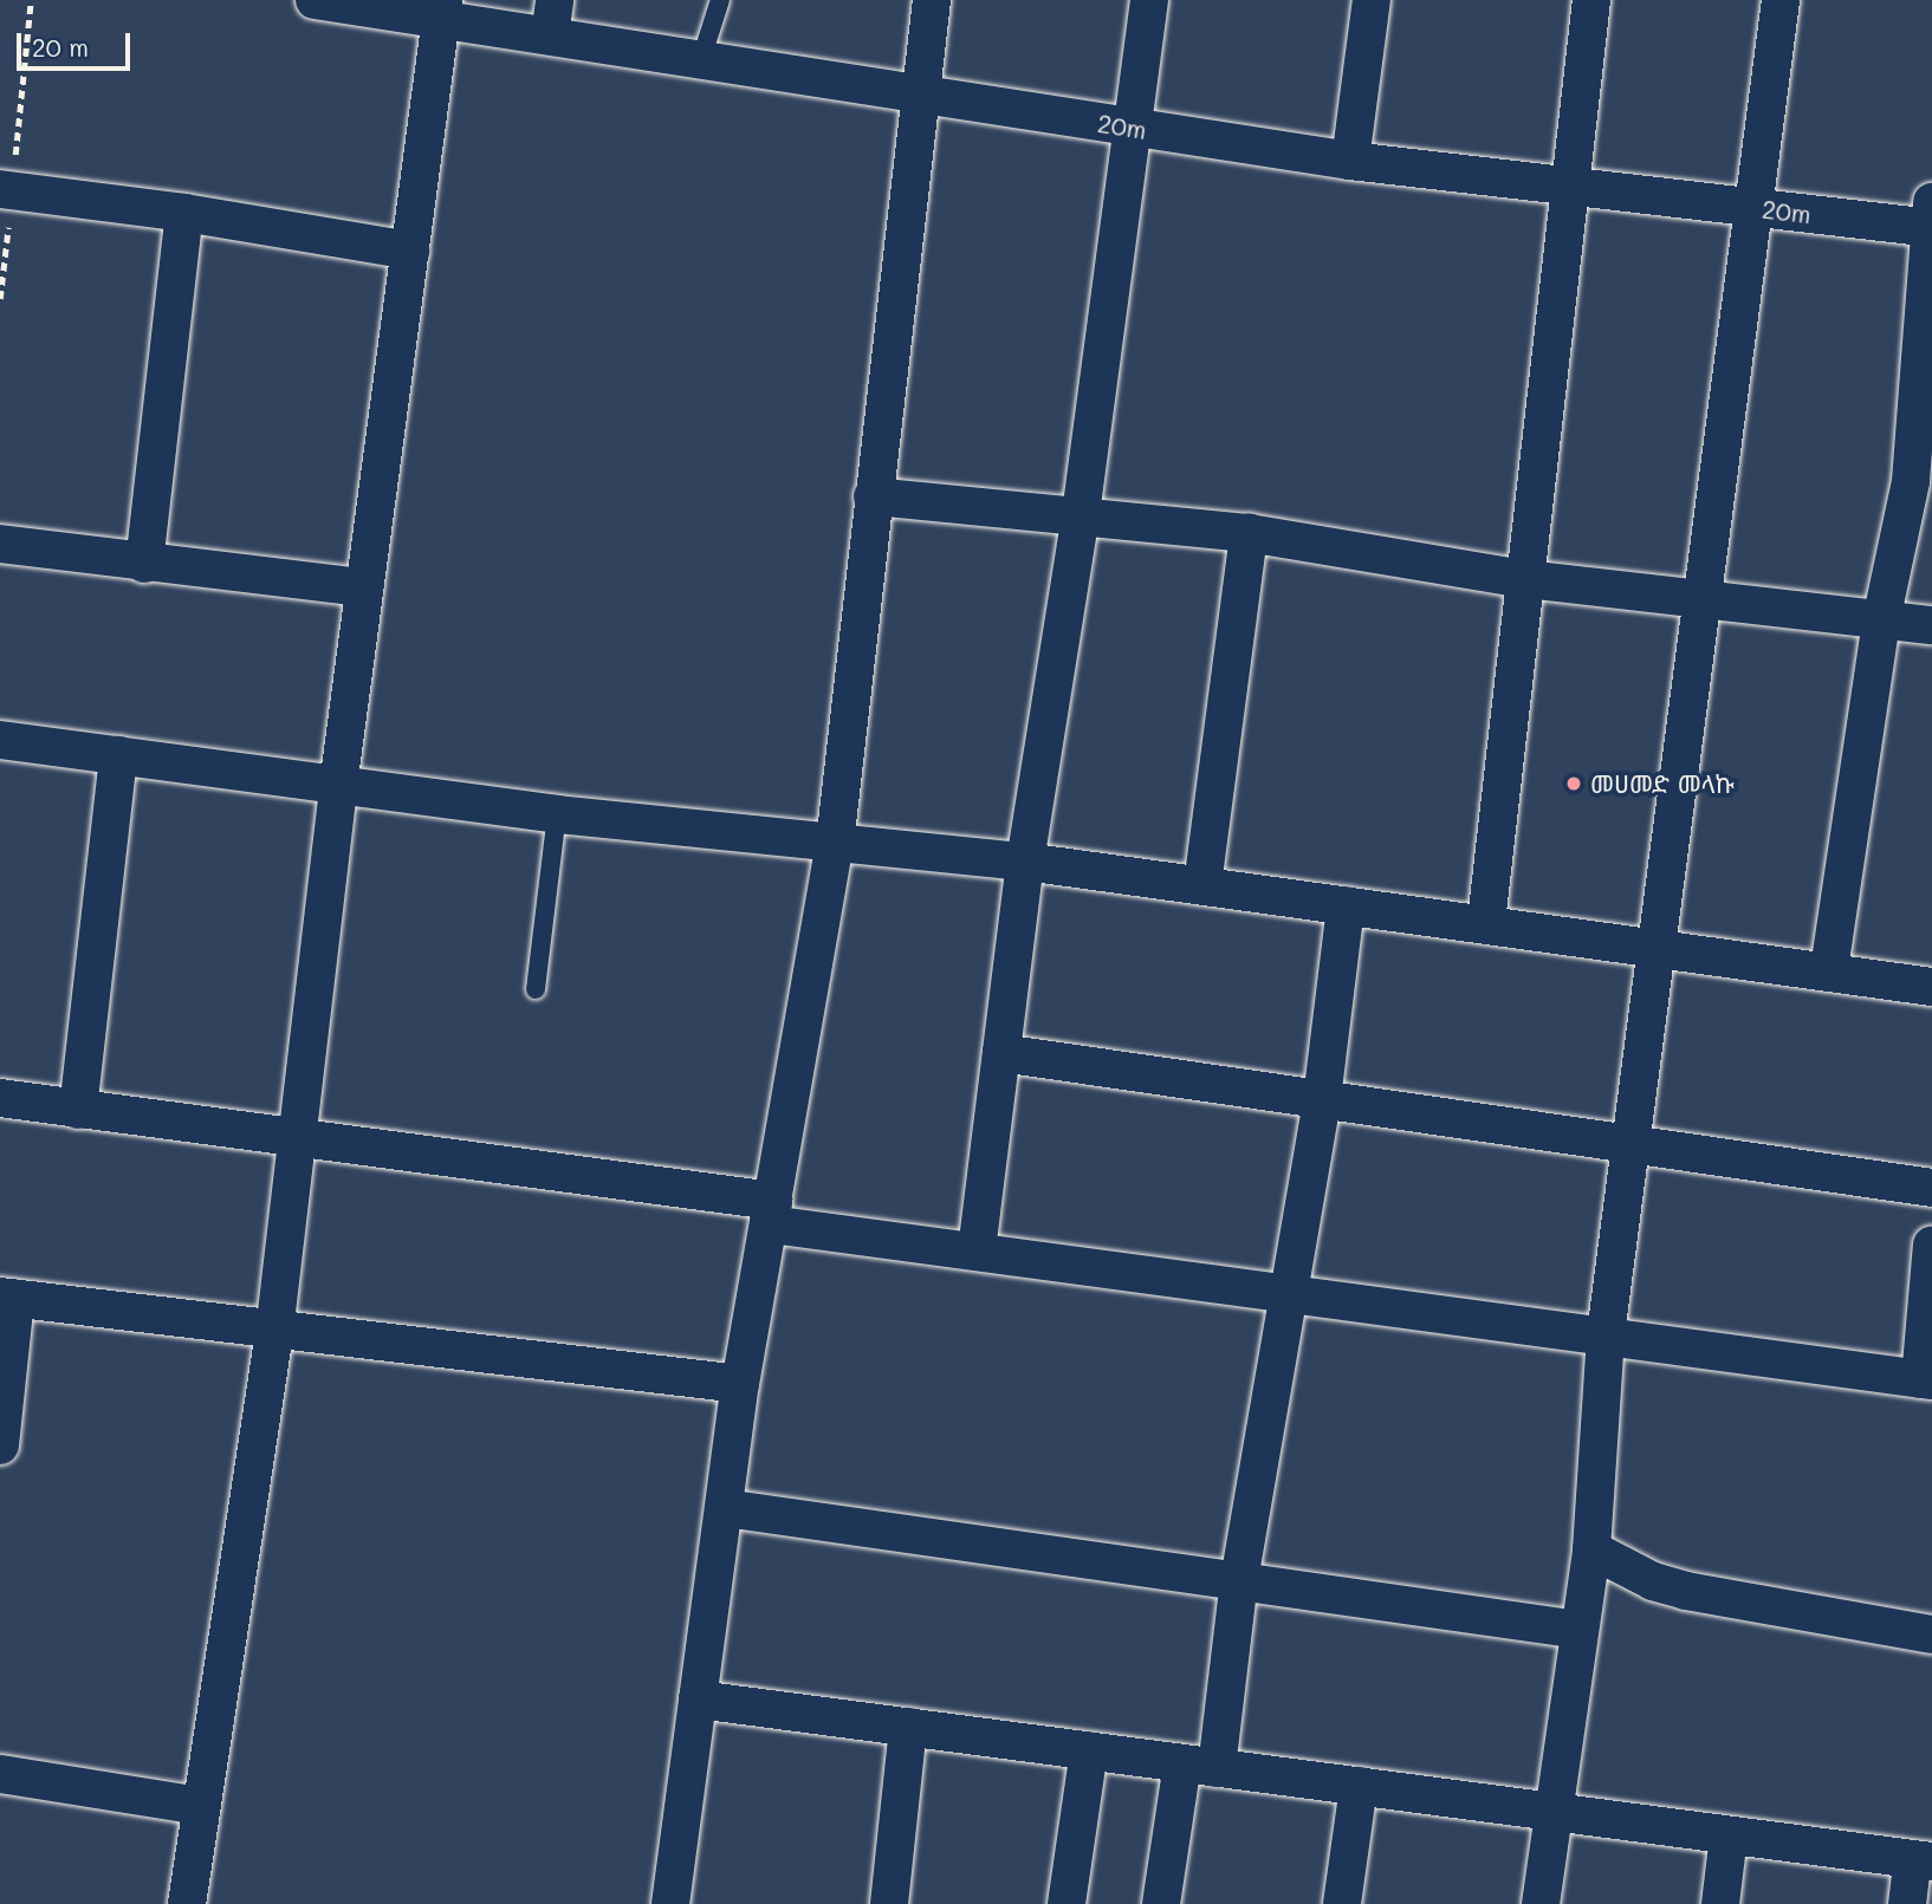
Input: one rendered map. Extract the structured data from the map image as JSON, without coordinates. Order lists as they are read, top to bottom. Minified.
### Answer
{"streets":{"street":["20m"]},"places":["መሀመድ መላኩ"],"scale_bar":"20 m"}
